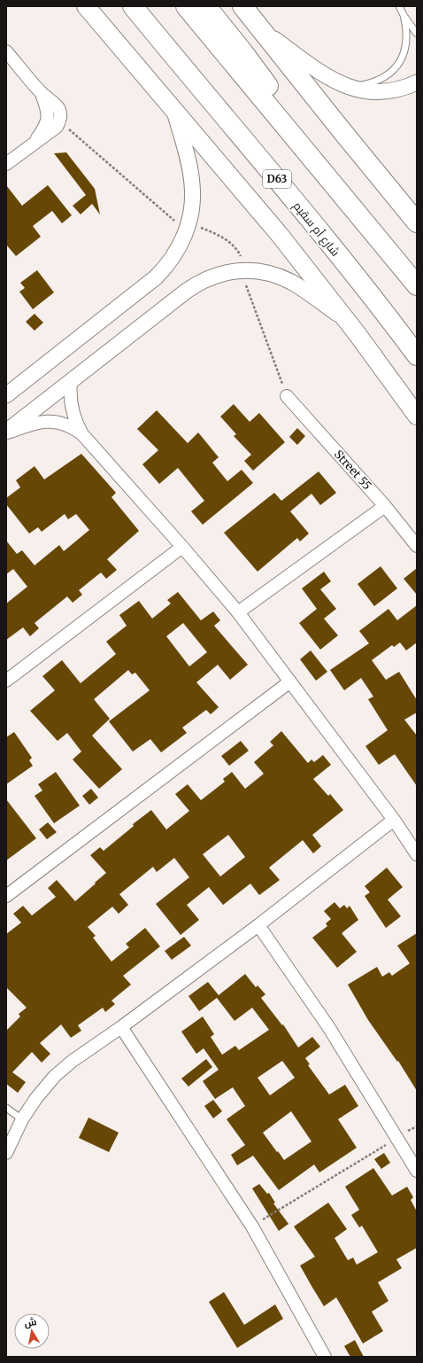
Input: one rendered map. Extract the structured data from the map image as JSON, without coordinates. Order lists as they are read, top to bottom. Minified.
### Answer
{"streets":{"main road":["D63","شارع أم سقيم"],"street":["Street 55"]},"north":"top"}
